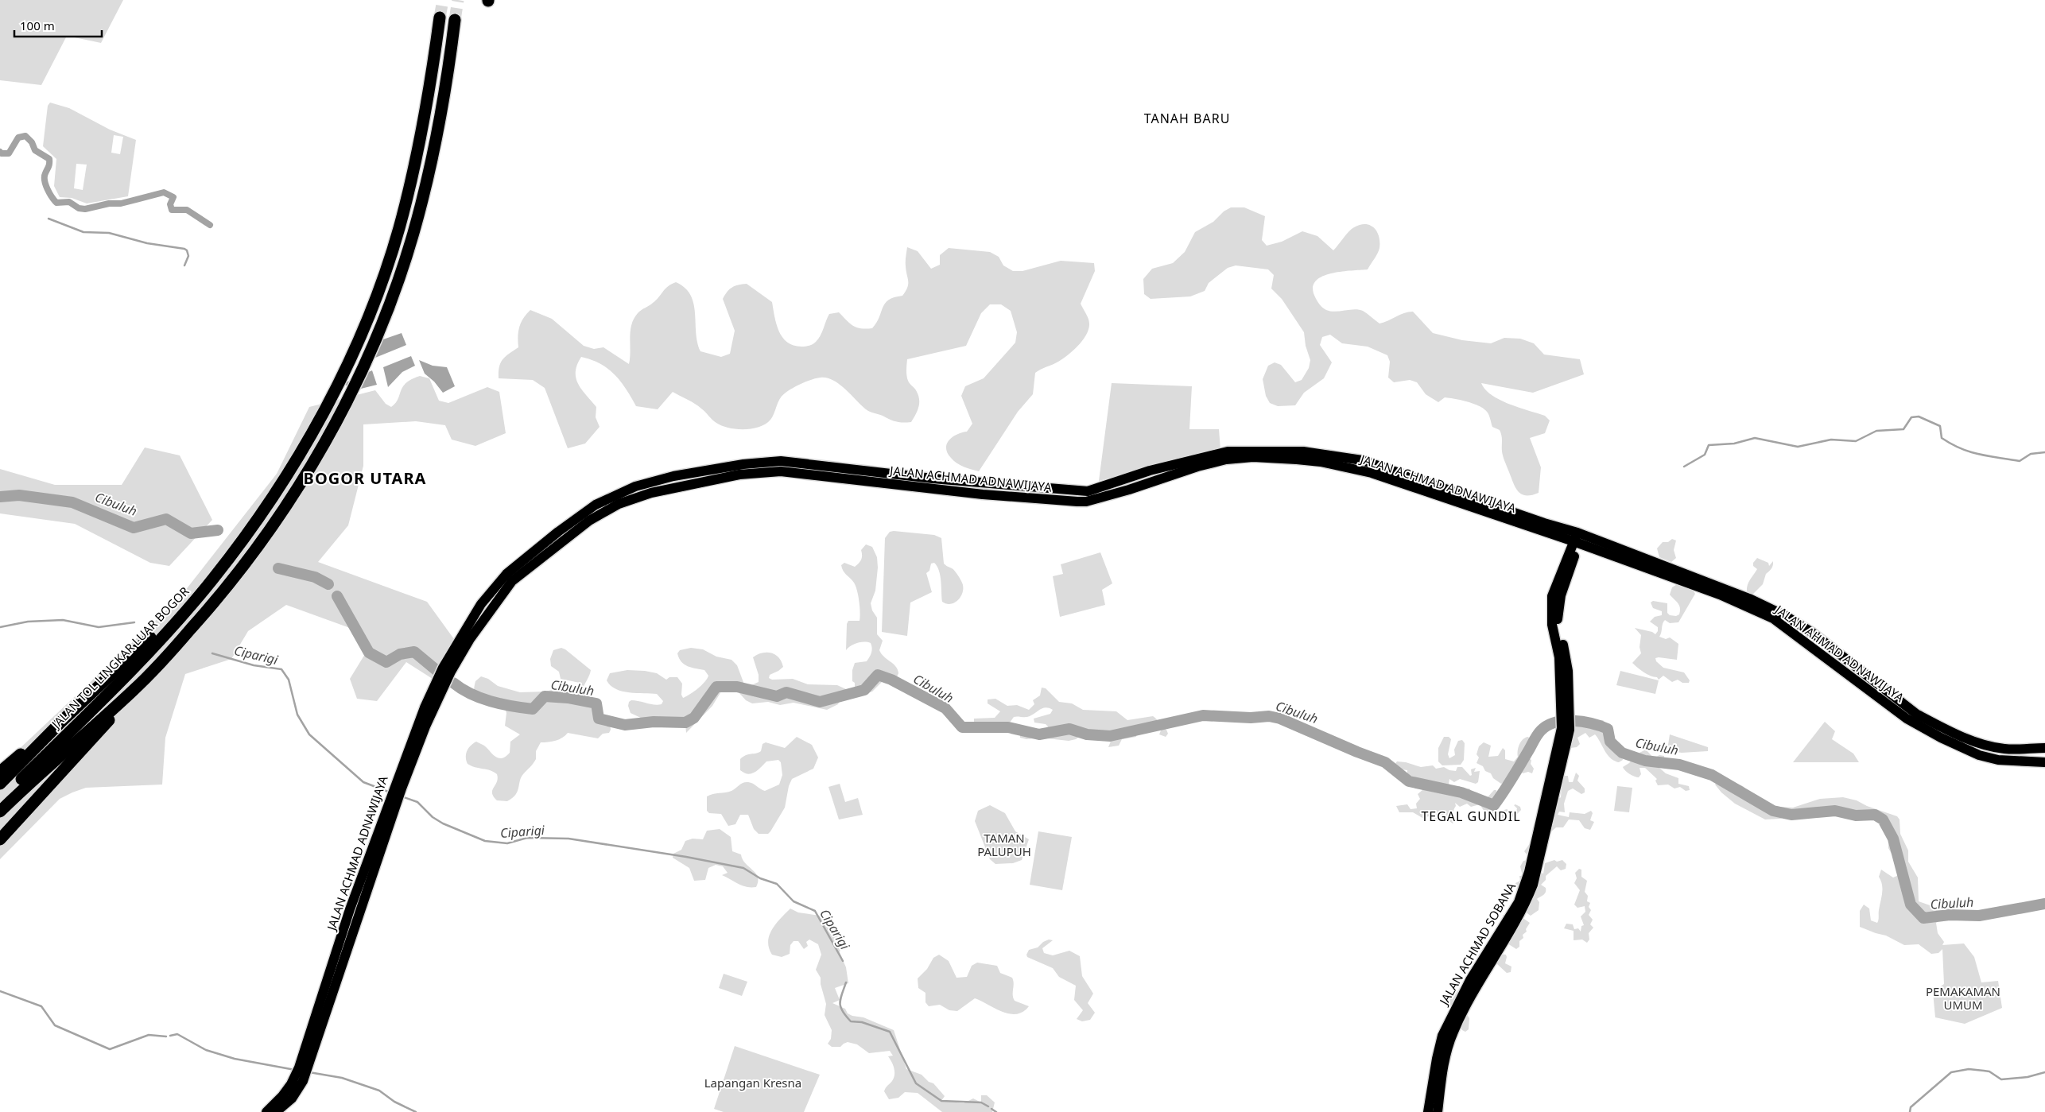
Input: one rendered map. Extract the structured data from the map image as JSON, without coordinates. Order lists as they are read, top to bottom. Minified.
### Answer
{"streets":{"highway":["JALAN TOL LINGKAR LUAR BOGOR"],"main road":["JALAN ACHMAD ADNAWIJAYA","JALAN AHMAD ADNAWIJAYA","JALAN ACHMAD SOBANA"]},"crossings":[["JALAN ACHMAD ADNAWIJAYA","JALAN AHMAD ADNAWIJAYA"],["JALAN ACHMAD ADNAWIJAYA","JALAN ACHMAD SOBANA"],["JALAN AHMAD ADNAWIJAYA","JALAN ACHMAD SOBANA"]],"districts":["TANAH BARU","BOGOR UTARA","TEGAL GUNDIL"],"water":["Cibuluh","Ciparigi"],"parks":["TAMAN PALUPUH","PEMAKAMAN UMUM","Lapangan Kresna"],"scale_bar":"100 m"}
